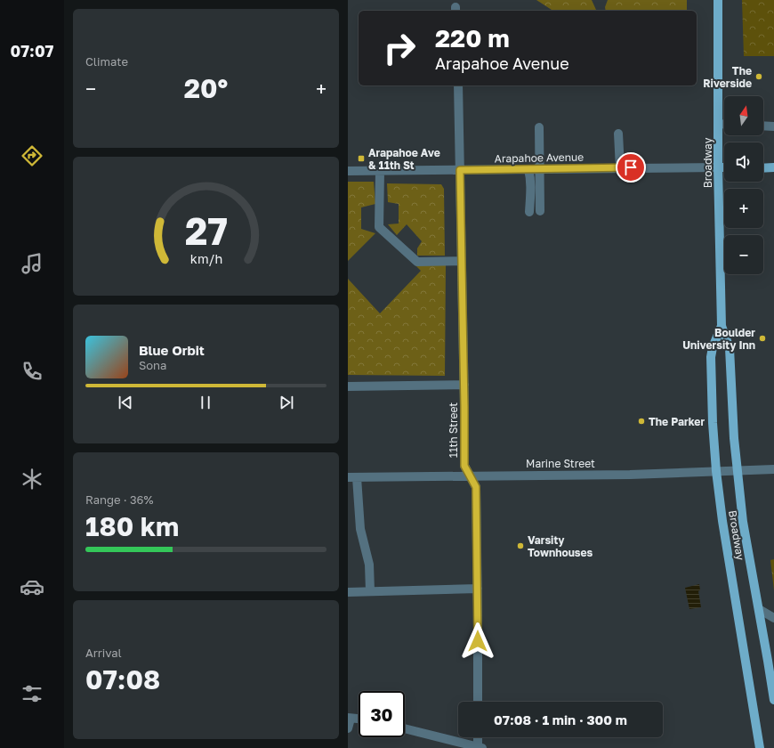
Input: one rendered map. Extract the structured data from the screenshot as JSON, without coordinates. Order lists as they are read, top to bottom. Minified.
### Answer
{"streets":{"main road":["Arapahoe Avenue","Broadway"],"street":["11th Street","Marine Street"]},"crossings":[["Arapahoe Avenue","Broadway"],["Arapahoe Avenue","11th Street"],["Broadway","Marine Street"],["11th Street","Marine Street"]],"places":{"other":["The Riverside","Boulder University Inn","The Parker","Varsity Townhouses"],"transit":["Arapahoe Ave & 11th St"]},"north":"top","page":{"tabs":"07:07","tile":["Climate",["Range · 36%","180 km"],["Arrival","07:08"]],"turn":["220 m","Arapahoe Avenue"],"heat":["−","20°","+"],"map_buttons":["+","−"],"song":["Blue Orbit","Sona"],"limit":"30","trip":"07:08 · 1 min · 300 m","gauge":["27","km/h"]}}
